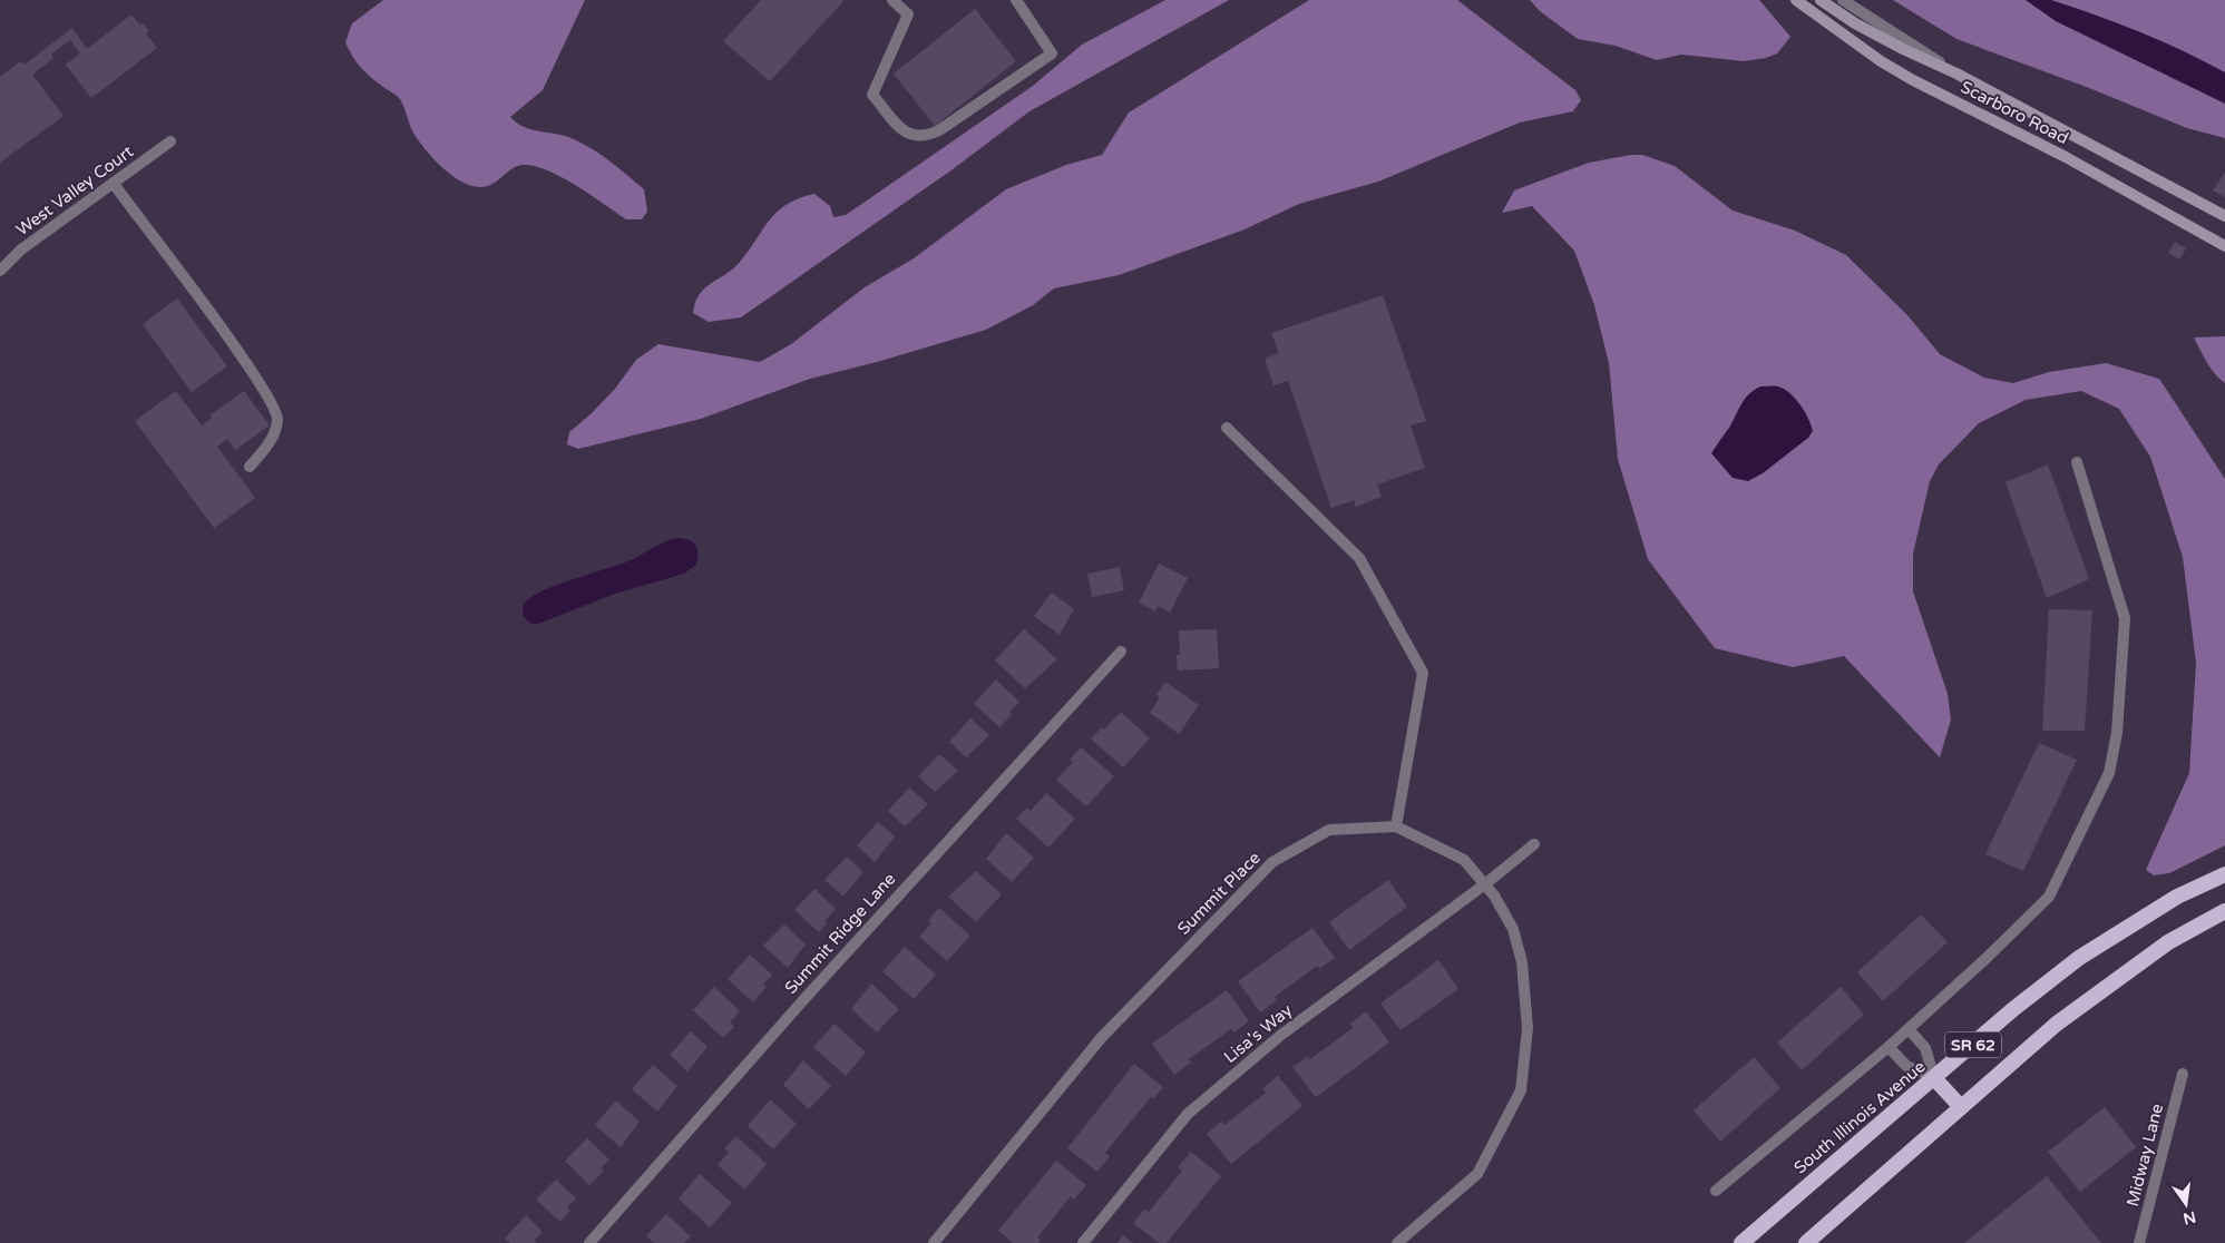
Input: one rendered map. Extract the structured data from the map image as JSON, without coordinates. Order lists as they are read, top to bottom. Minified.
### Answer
{"streets":{"highway":["SR 62","South Illinois Avenue"],"main road":["Scarboro Road"],"street":["West Valley Court","Summit Place","Summit Ridge Lane","Lisa's Way","Midway Lane"]},"crossings":[["Summit Place","Lisa's Way"]],"north":"bottom"}
